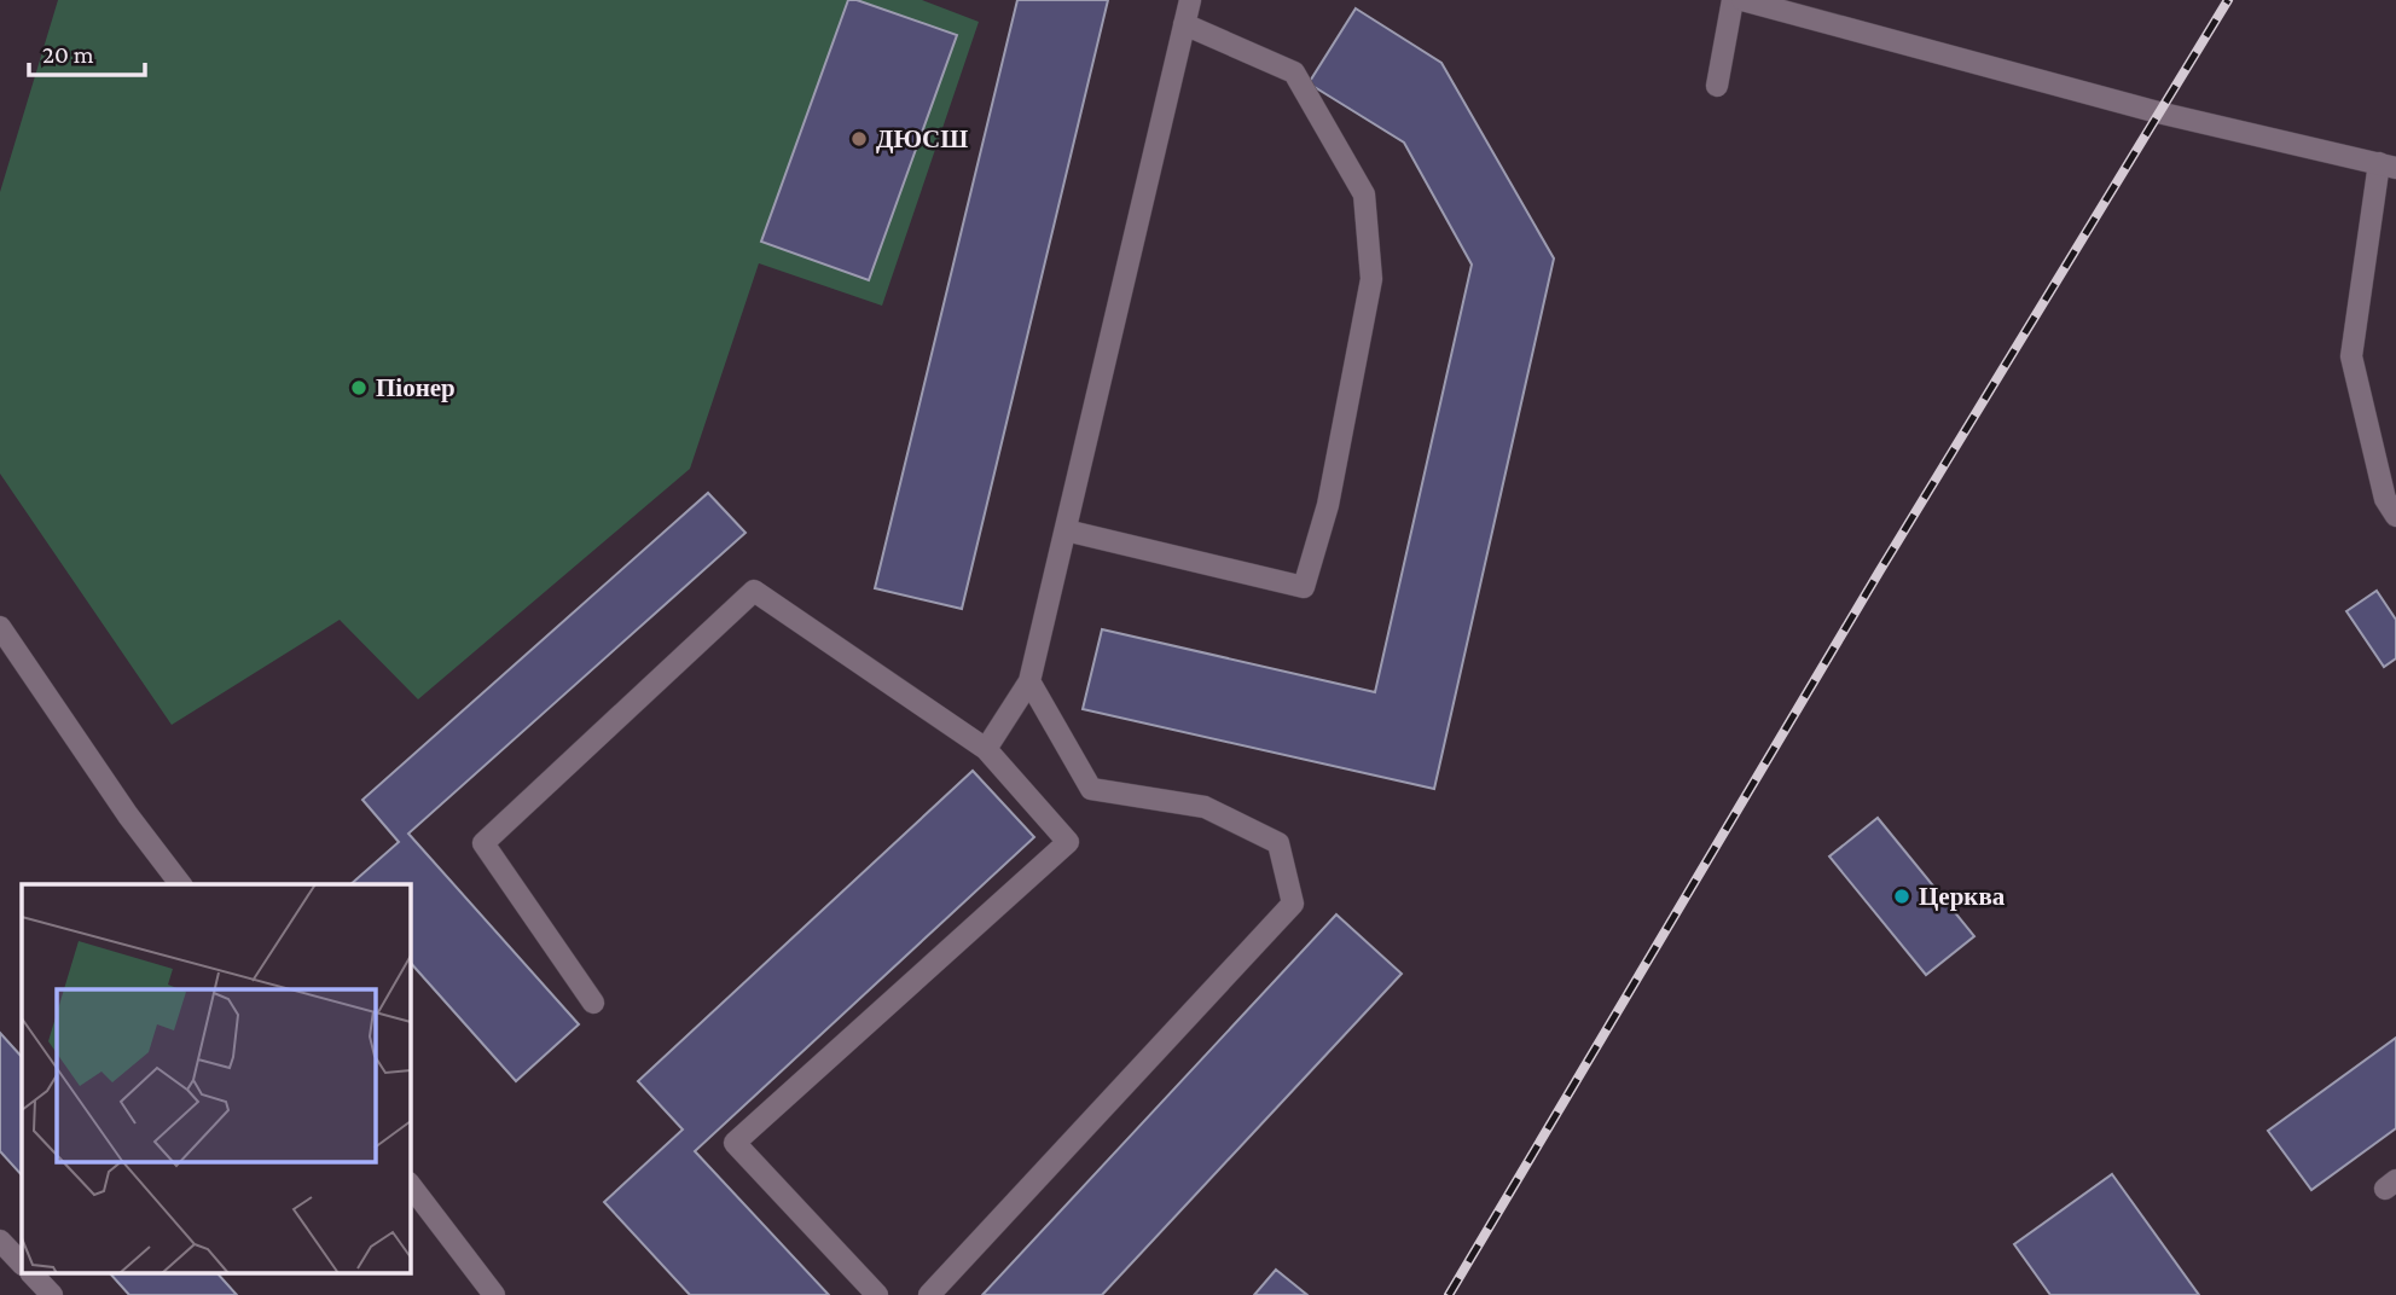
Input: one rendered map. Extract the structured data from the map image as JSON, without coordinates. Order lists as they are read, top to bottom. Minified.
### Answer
{"places":["ДЮСШ","Піонер","Церква"],"scale_bar":"20 m"}
